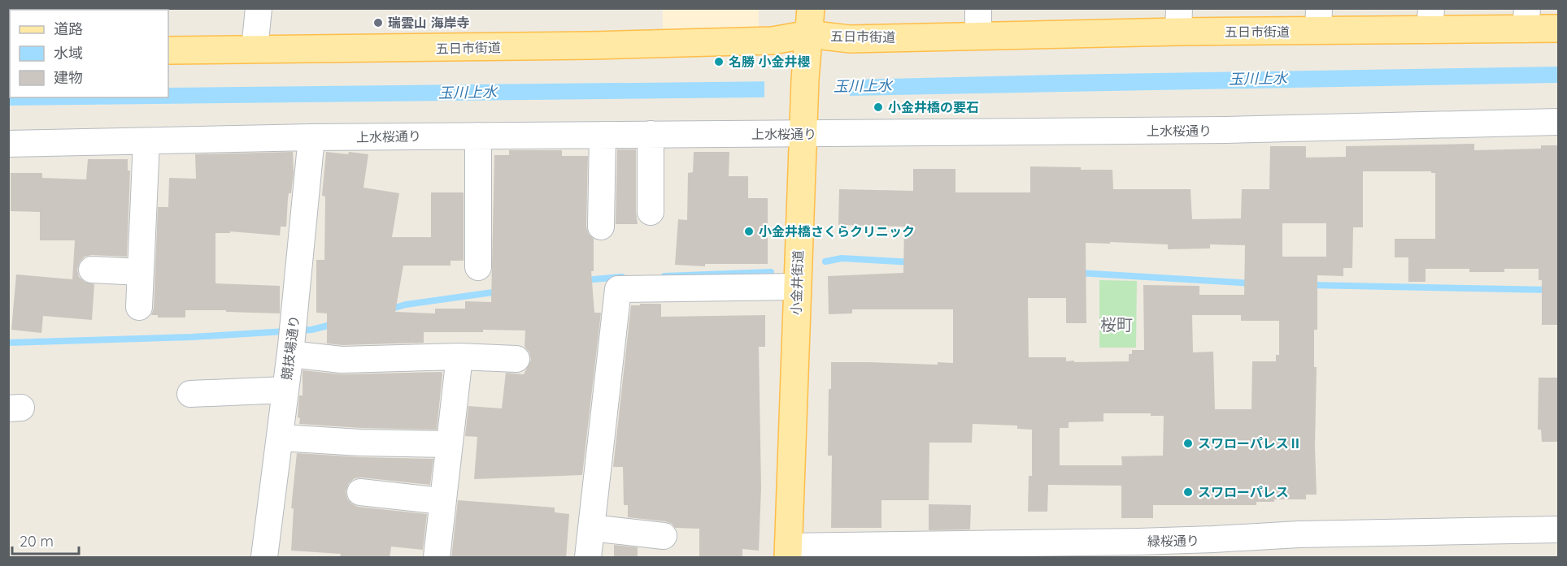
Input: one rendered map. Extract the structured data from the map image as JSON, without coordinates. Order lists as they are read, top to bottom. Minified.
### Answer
{"streets":{"main road":["五日市街道","小金井街道"],"street":["上水桜通り","競技場通り","緑桜通り"]},"crossings":[["五日市街道","小金井街道"],["上水桜通り","小金井街道"],["上水桜通り","競技場通り"],["小金井街道","緑桜通り"]],"districts":["桜町"],"water":["玉川上水"],"places":["瑞雲山 海岸寺","名勝 小金井櫻","小金井橋の要石","小金井橋さくらクリニック","スワローパレスⅡ","スワローパレス"],"legend":["道路","水域","建物"],"scale_bar":"20 m"}
